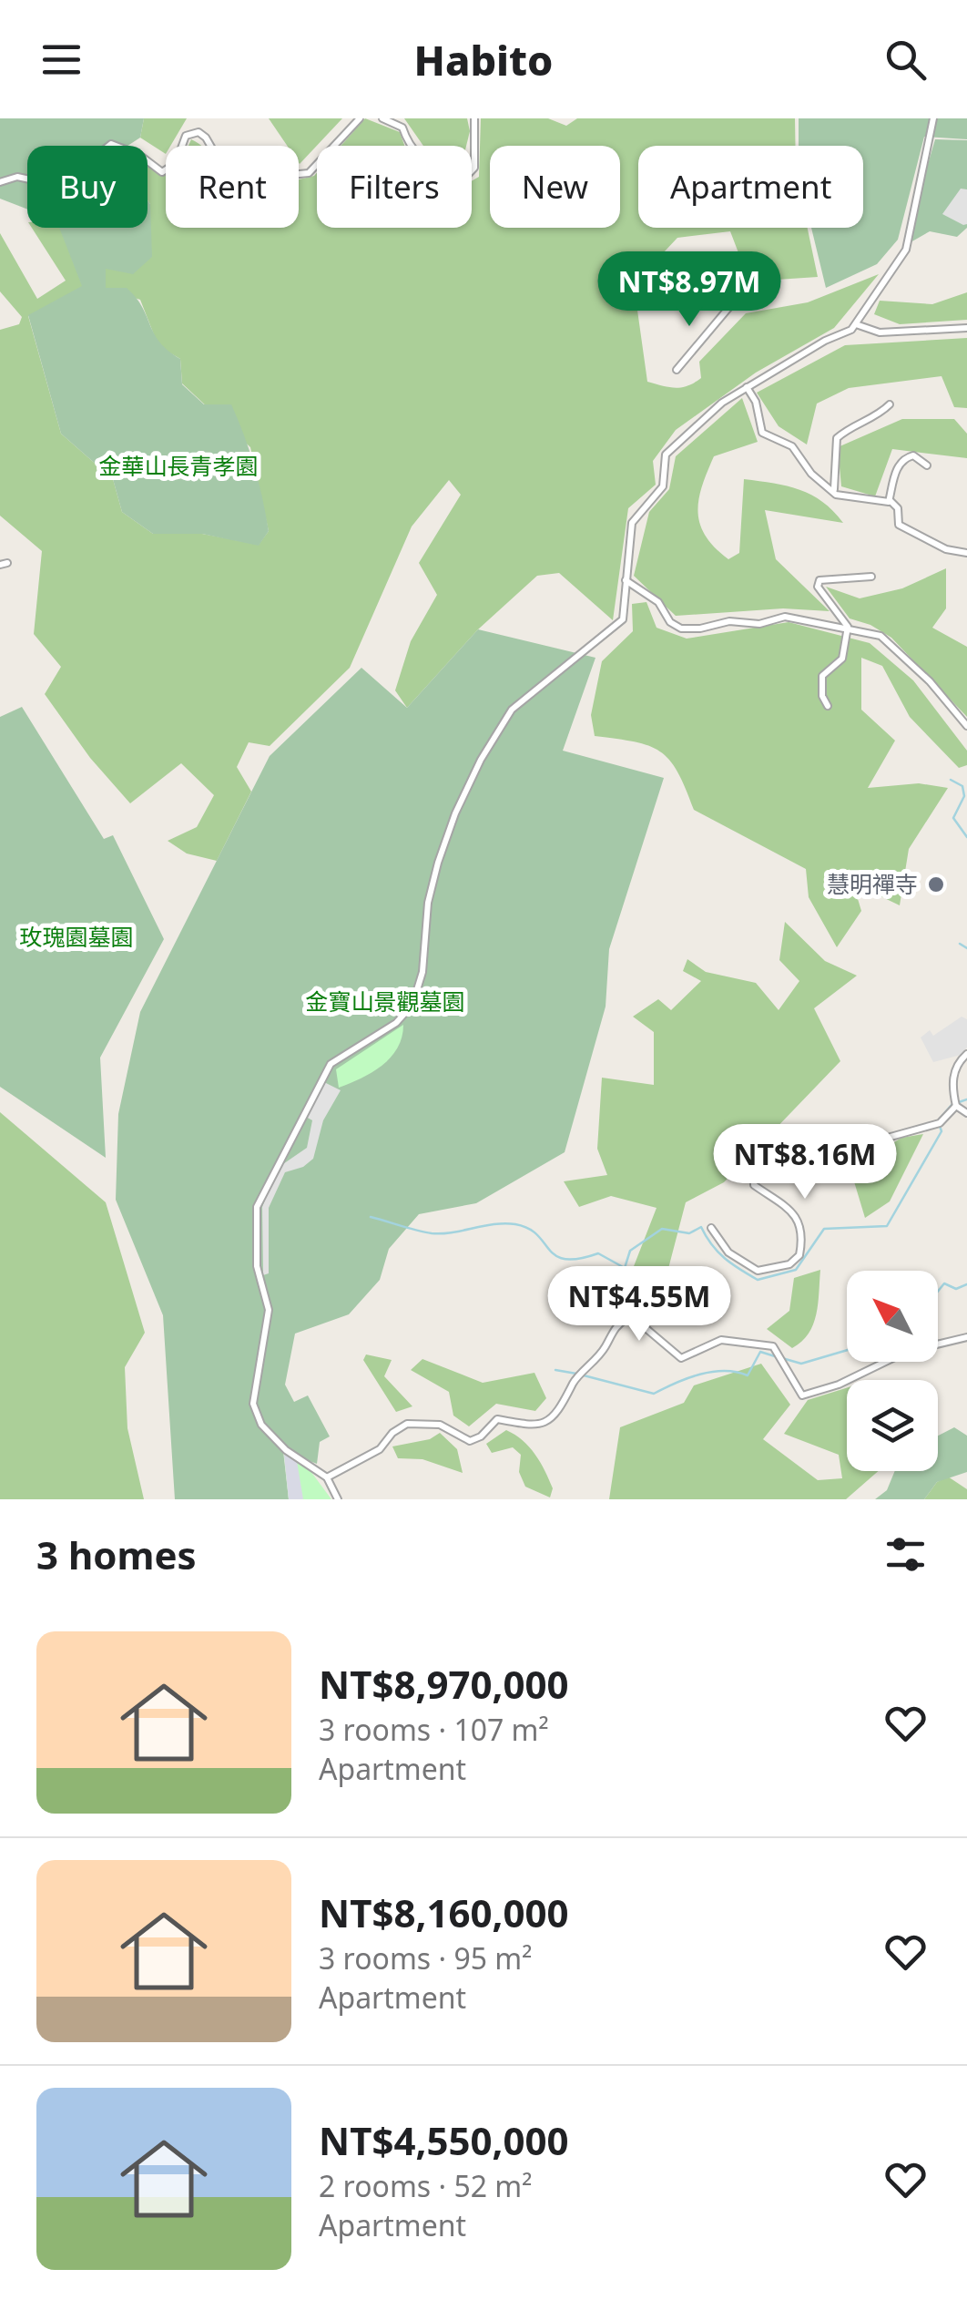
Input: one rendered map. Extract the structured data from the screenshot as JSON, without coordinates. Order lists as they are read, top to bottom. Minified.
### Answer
{"parks":["金華山長青孝園","玫瑰園墓園","金寶山景觀墓園"],"places":["慧明禪寺"],"north":"top left","page":{"header":"Habito","chip":["Buy","Rent","Filters","New","Apartment"],"price":["NT$8.97M","NT$8.16M","NT$4.55M"],"heading":"3 homes","list":[{"name":"NT$8,970,000","note":"3 rooms · 107 m² · Apartment"},{"name":"NT$8,160,000","note":"3 rooms · 95 m² · Apartment"},{"name":"NT$4,550,000","note":"2 rooms · 52 m² · Apartment"}]}}
